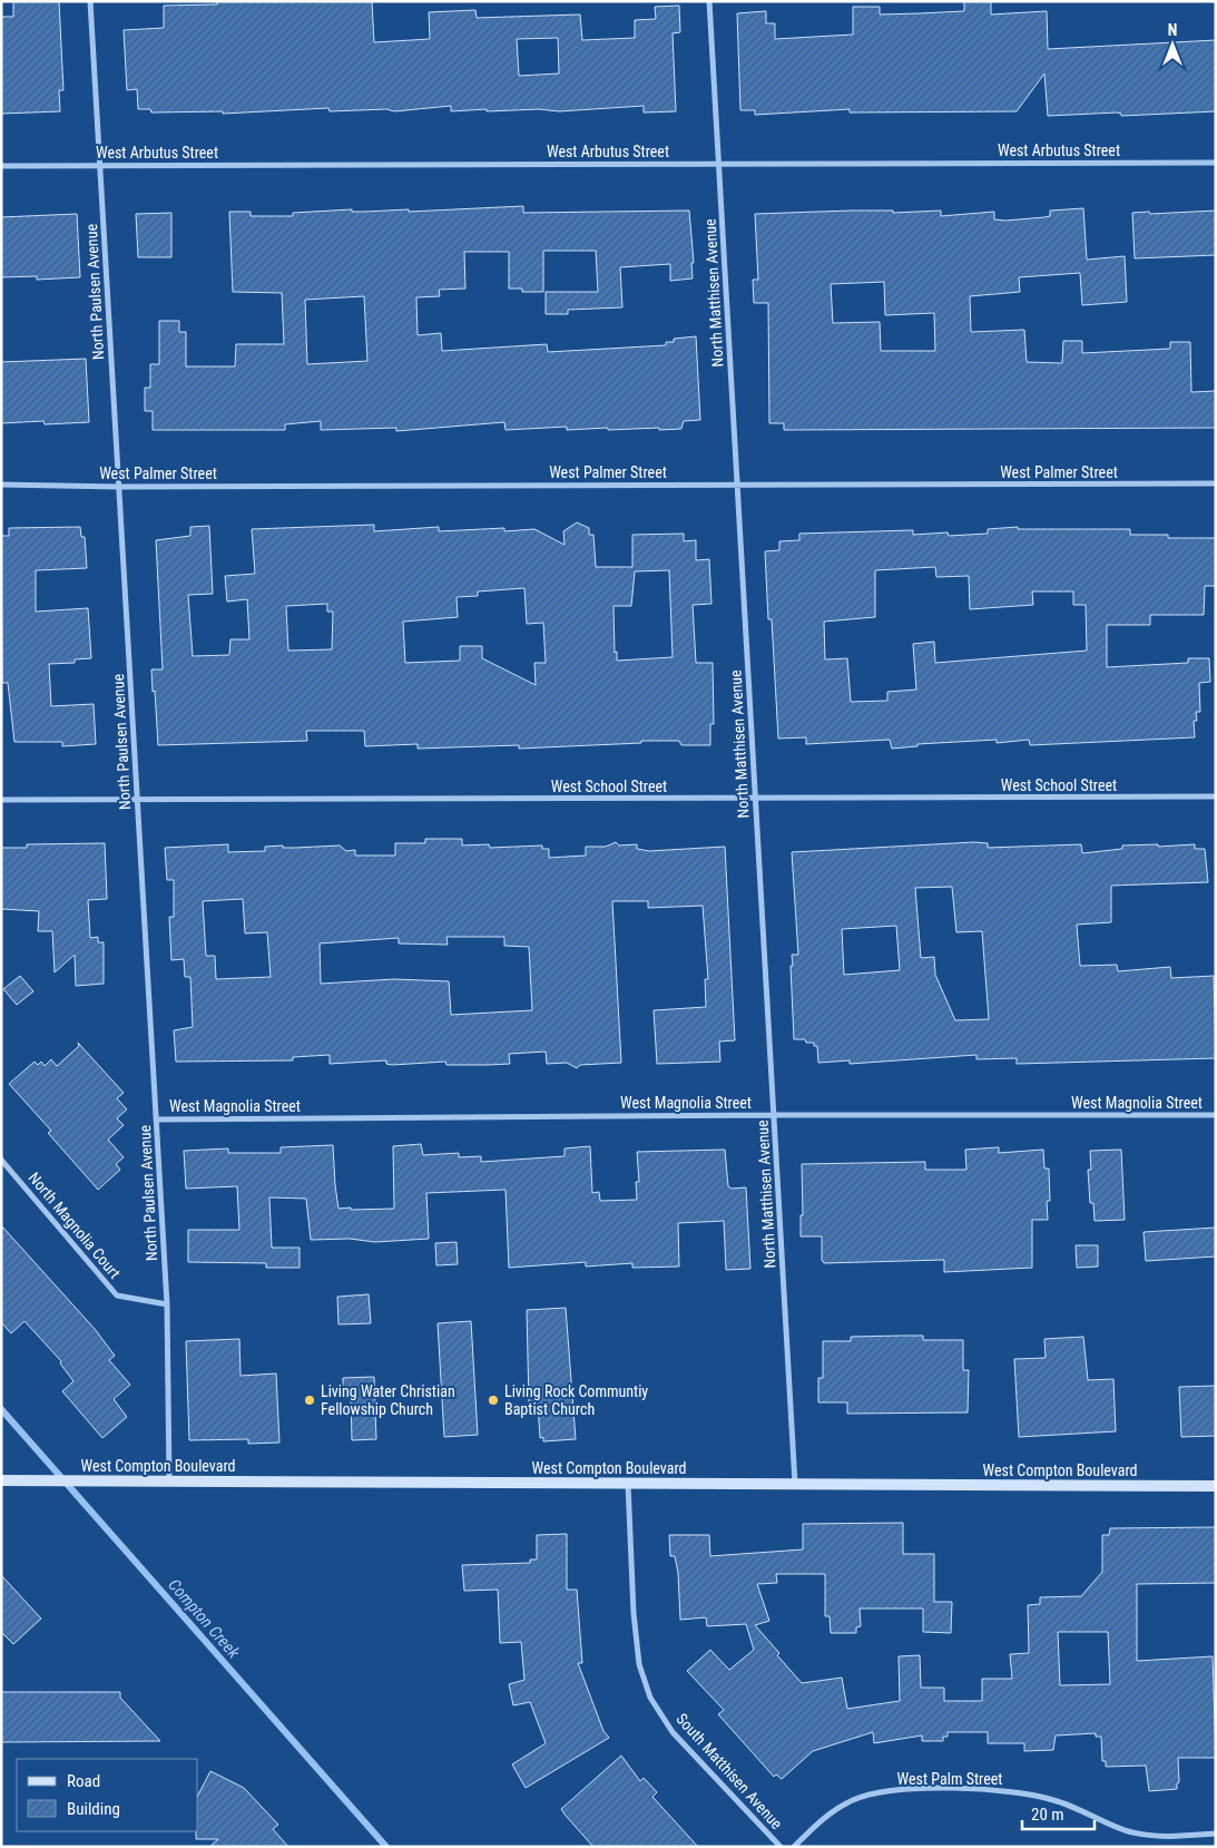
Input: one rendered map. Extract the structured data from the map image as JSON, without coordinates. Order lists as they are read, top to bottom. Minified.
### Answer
{"streets":{"main road":["West Compton Boulevard"],"street":["West Arbutus Street","North Paulsen Avenue","North Matthisen Avenue","West Palmer Street","West School Street","West Magnolia Street","North Magnolia Court","South Matthisen Avenue","West Palm Street"]},"crossings":[["West Arbutus Street","North Paulsen Avenue"],["West Arbutus Street","North Matthisen Avenue"],["North Paulsen Avenue","West Palmer Street"],["North Paulsen Avenue","West School Street"],["North Paulsen Avenue","West Magnolia Street"],["North Paulsen Avenue","North Magnolia Court"],["North Paulsen Avenue","West Compton Boulevard"],["North Matthisen Avenue","West Palmer Street"],["North Matthisen Avenue","West School Street"],["North Matthisen Avenue","West Magnolia Street"],["North Matthisen Avenue","West Compton Boulevard"],["West Compton Boulevard","South Matthisen Avenue"]],"water":["Compton Creek"],"places":["Living Water Christian Fellowship Church","Living Rock Communtiy Baptist Church"],"legend":["Road","Building"],"scale_bar":"20 m","north":"top"}
